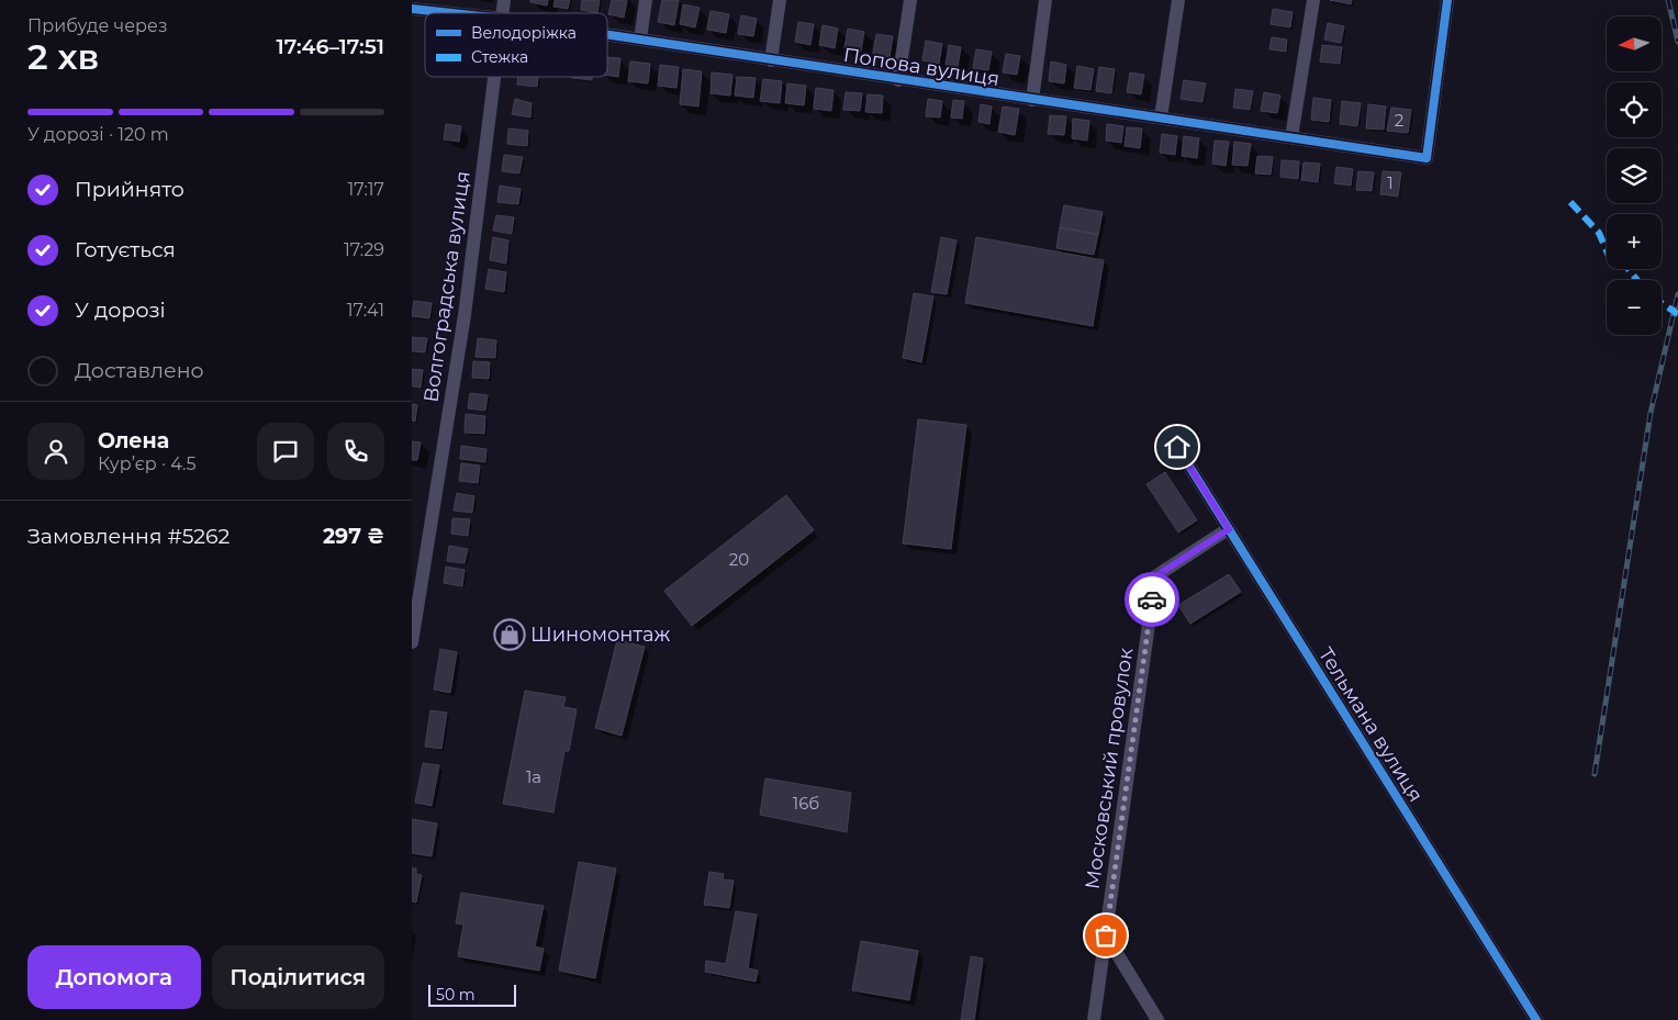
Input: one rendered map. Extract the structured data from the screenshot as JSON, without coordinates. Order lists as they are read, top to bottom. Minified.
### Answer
{"streets":{"street":["Попова вулиця","Волгоградська вулиця","Тельмана вулиця","Московський провулок"]},"crossings":[["Тельмана вулиця","Московський провулок"]],"places":{"shop":["Шиномонтаж"]},"house_numbers":["2","1","20","1а","16б"],"legend":["Велодоріжка","Стежка"],"scale_bar":"50 m","north":"left","page":{"heading":["2 хв","Прибуде через","17:46–17:51"],"panel":["Олена","Кур’єр · 4.5","Замовлення #5262","297 ₴"],"map_buttons":["+","−"],"bar":"У дорозі · 120 m","list":[["Прийнято","17:17"],["Готується","17:29"],["У дорозі","17:41"],"Доставлено"],"buttons":["Допомога","Поділитися"],"scale":"50 m"}}
